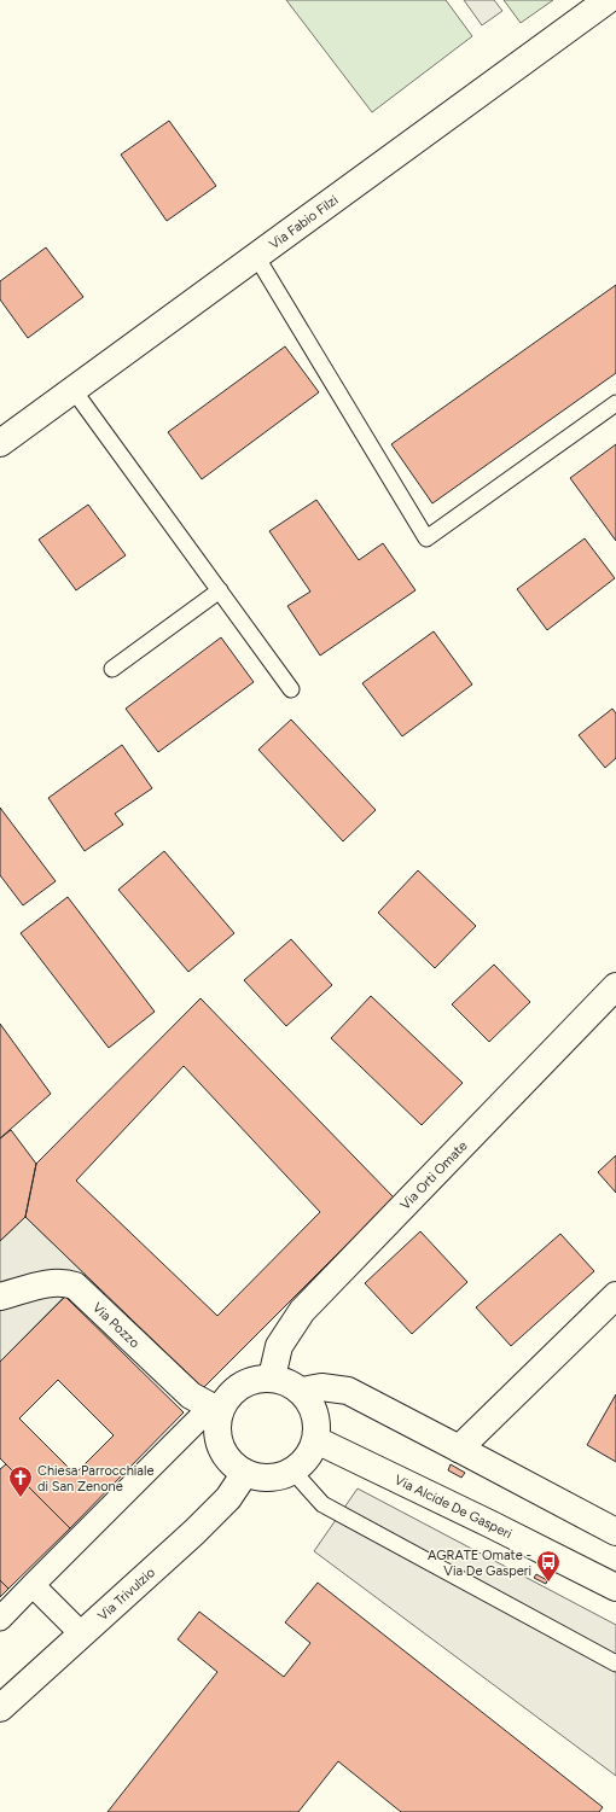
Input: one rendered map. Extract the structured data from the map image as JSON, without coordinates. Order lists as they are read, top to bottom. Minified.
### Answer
{"streets":{"street":["Via Fabio Filzi","Via Orti Omate","Via Pozzo","Via Alcide De Gasperi","Via Trivulzio"]},"crossings":[["Via Orti Omate","Via Pozzo"],["Via Orti Omate","Via Alcide De Gasperi"],["Via Orti Omate","Via Trivulzio"],["Via Pozzo","Via Alcide De Gasperi"],["Via Pozzo","Via Trivulzio"],["Via Alcide De Gasperi","Via Trivulzio"]],"places":{"church":["Chiesa Parrocchiale di San Zenone"],"bus stop":["AGRATE Omate - Via De Gasperi"]}}
